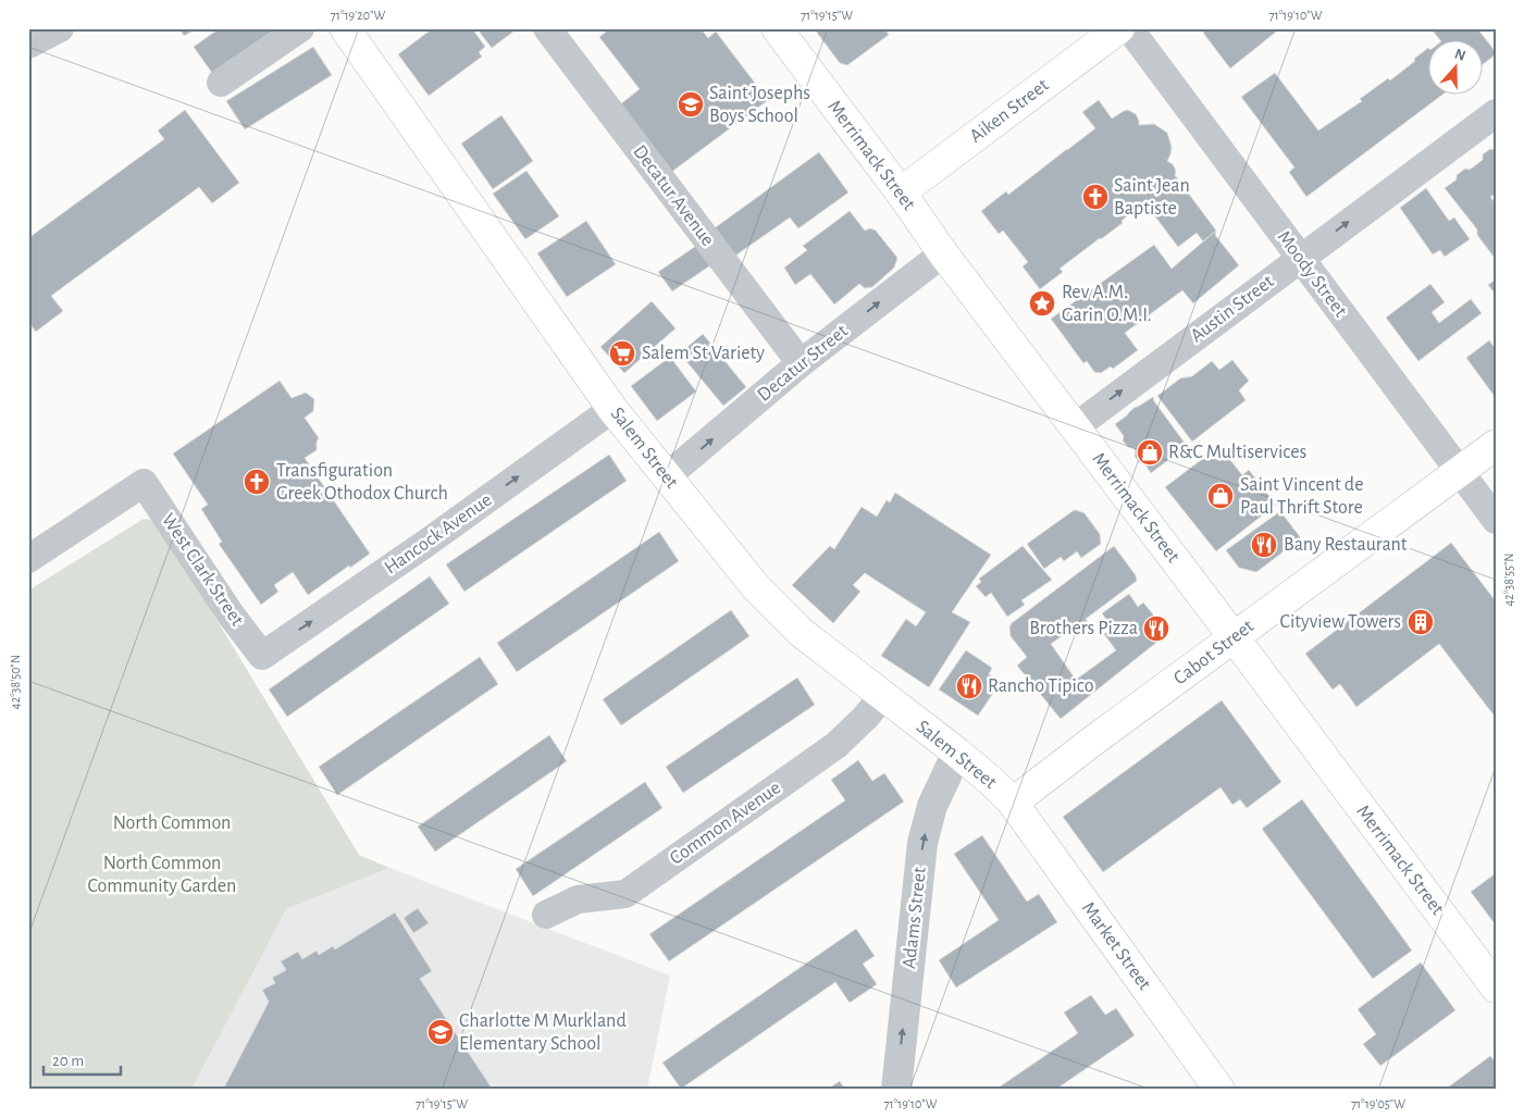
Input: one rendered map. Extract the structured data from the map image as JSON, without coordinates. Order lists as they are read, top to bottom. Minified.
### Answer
{"streets":{"main road":["Aiken Street","Merrimack Street","Salem Street","Cabot Street","Market Street"],"street":["Decatur Avenue","Moody Street","Austin Street","Decatur Street","Hancock Avenue","West Clark Street","Common Avenue","Adams Street"]},"crossings":[["Aiken Street","Merrimack Street"],["Merrimack Street","Austin Street"],["Merrimack Street","Decatur Street"],["Merrimack Street","Cabot Street"],["Decatur Avenue","Decatur Street"],["Moody Street","Austin Street"],["Moody Street","Cabot Street"],["Decatur Street","Salem Street"],["Salem Street","Hancock Avenue"],["Salem Street","Cabot Street"],["Salem Street","Common Avenue"],["Salem Street","Adams Street"],["Salem Street","Market Street"],["Hancock Avenue","West Clark Street"],["Cabot Street","Market Street"]],"one_way":["Austin Street","Decatur Street","Hancock Avenue","Adams Street"],"parks":["North Common","North Common Community Garden"],"places":{"school or university":["Saint Josephs Boys School","Charlotte M Murkland Elementary School"],"church":["Saint Jean Baptiste","Transfiguration Greek Othodox Church"],"place":["Rev A.M. Garin O.M.I."],"supermarket":["Salem St Variety"],"shop":["R&C Multiservices","Saint Vincent de Paul Thrift Store"],"restaurant":["Bany Restaurant","Brothers Pizza","Rancho Tipico"],"building":["Cityview Towers"]},"scale_bar":"20 m","north":"top","coordinates":["71°19'20\"W","71°19'15\"W","71°19'10\"W","42°38'55\"N","42°38'50\"N","71°19'05\"W"]}
